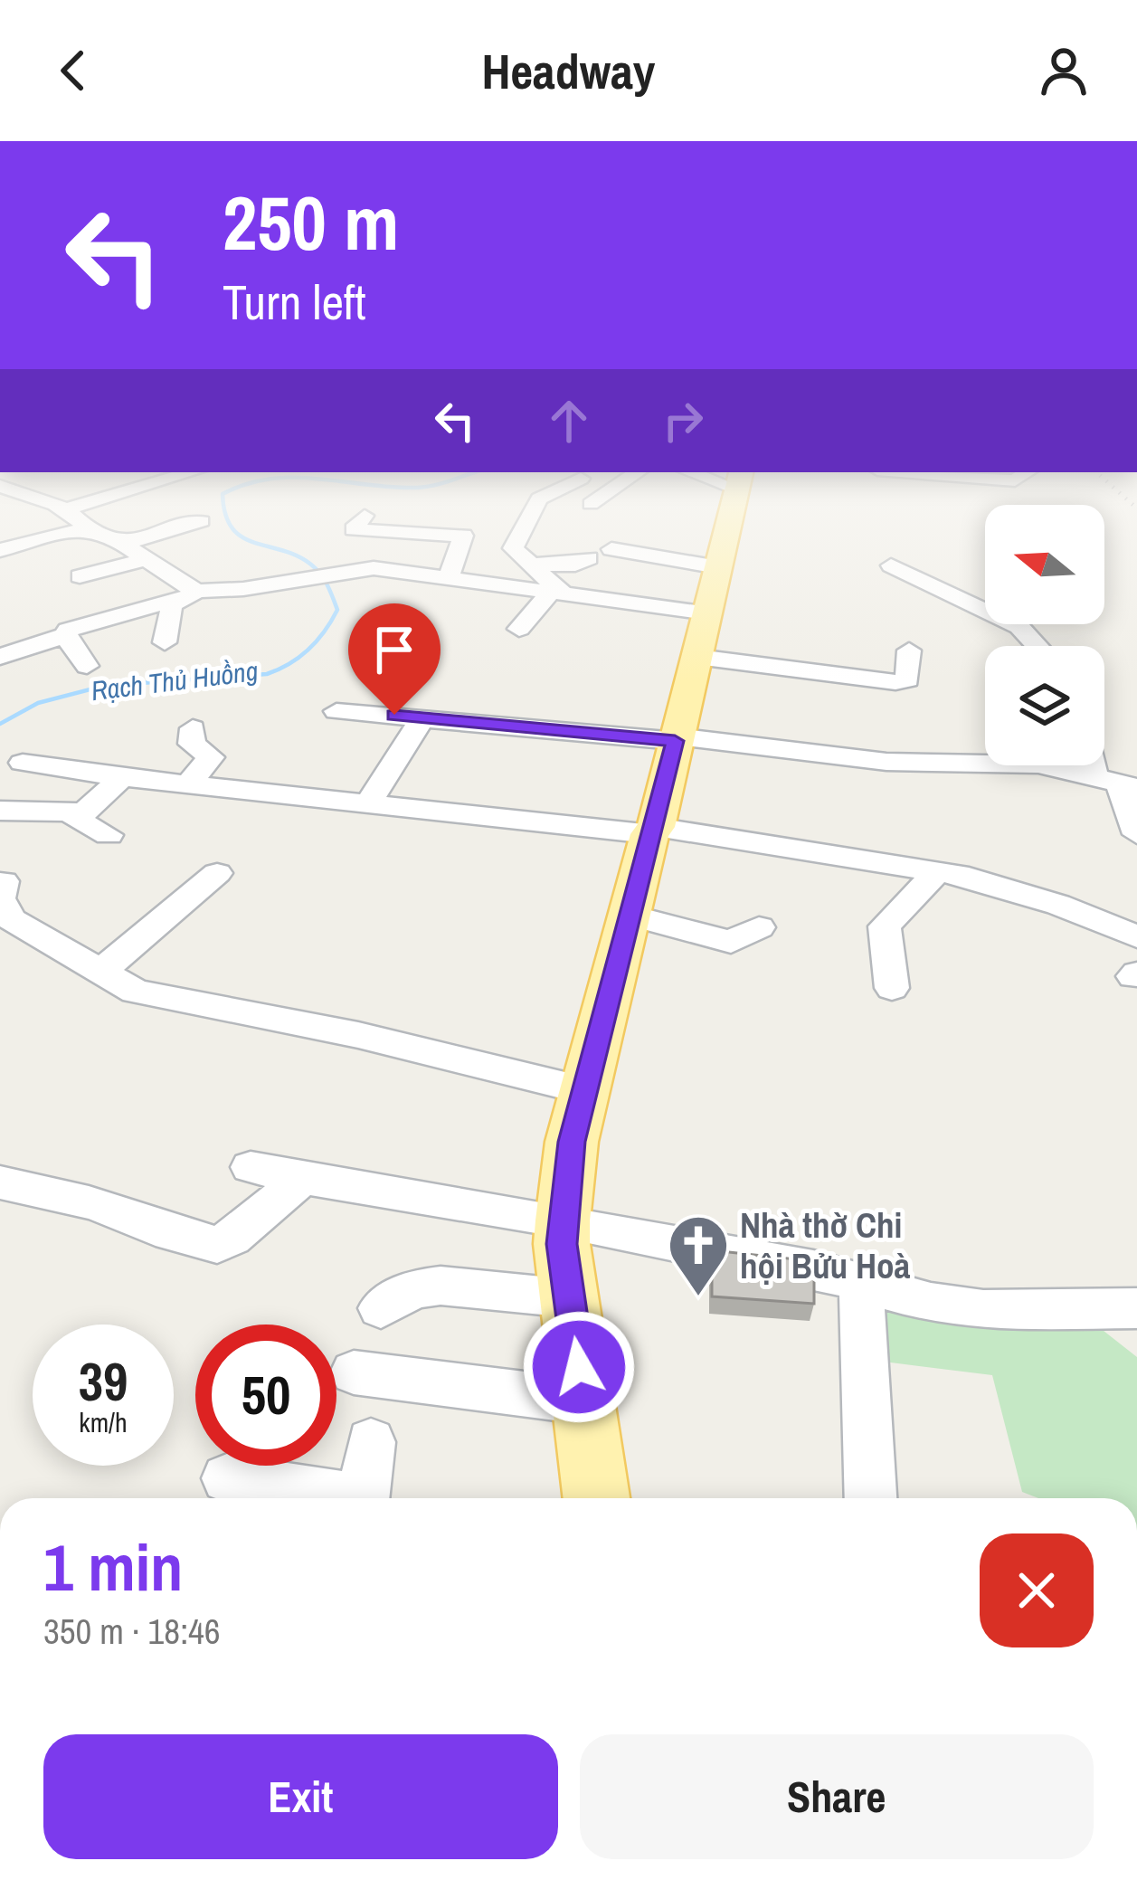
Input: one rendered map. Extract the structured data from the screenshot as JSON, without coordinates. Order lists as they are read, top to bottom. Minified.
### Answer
{"water":["Rạch Thủ Huồng"],"places":{"church":["Nhà thờ Chi hội Bửu Hoà"]},"north":"left","page":{"header":"Headway","turn":["250 m","Turn left"],"speed":"39 km/h","limit":"50","heading":["1 min","350 m · 18:46"],"buttons":["Exit","Share"]}}
